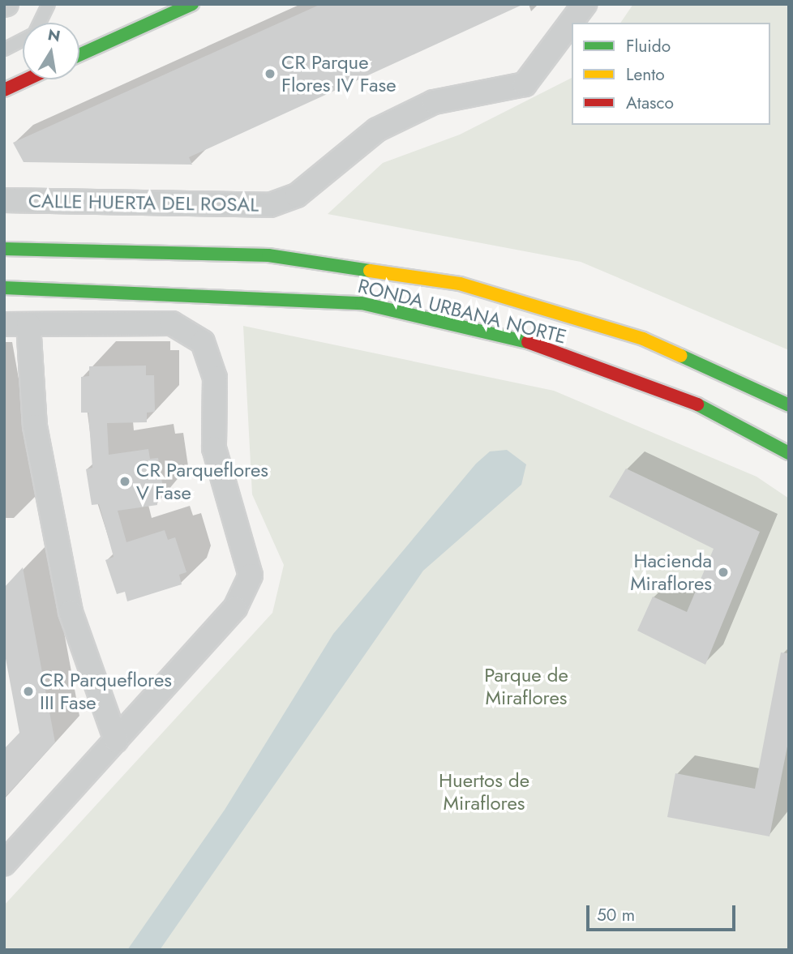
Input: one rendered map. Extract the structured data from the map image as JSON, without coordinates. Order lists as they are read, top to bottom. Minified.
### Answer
{"streets":{"main road":["RONDA URBANA NORTE"],"street":["CALLE HUERTA DEL ROSAL"]},"parks":["Parque de Miraflores","Huertos de Miraflores"],"places":["CR Parque Flores IV Fase","CR Parqueflores V Fase","Hacienda Miraflores","CR Parqueflores III Fase"],"legend":["Fluido","Lento","Atasco"],"scale_bar":"50 m","north":"top"}
